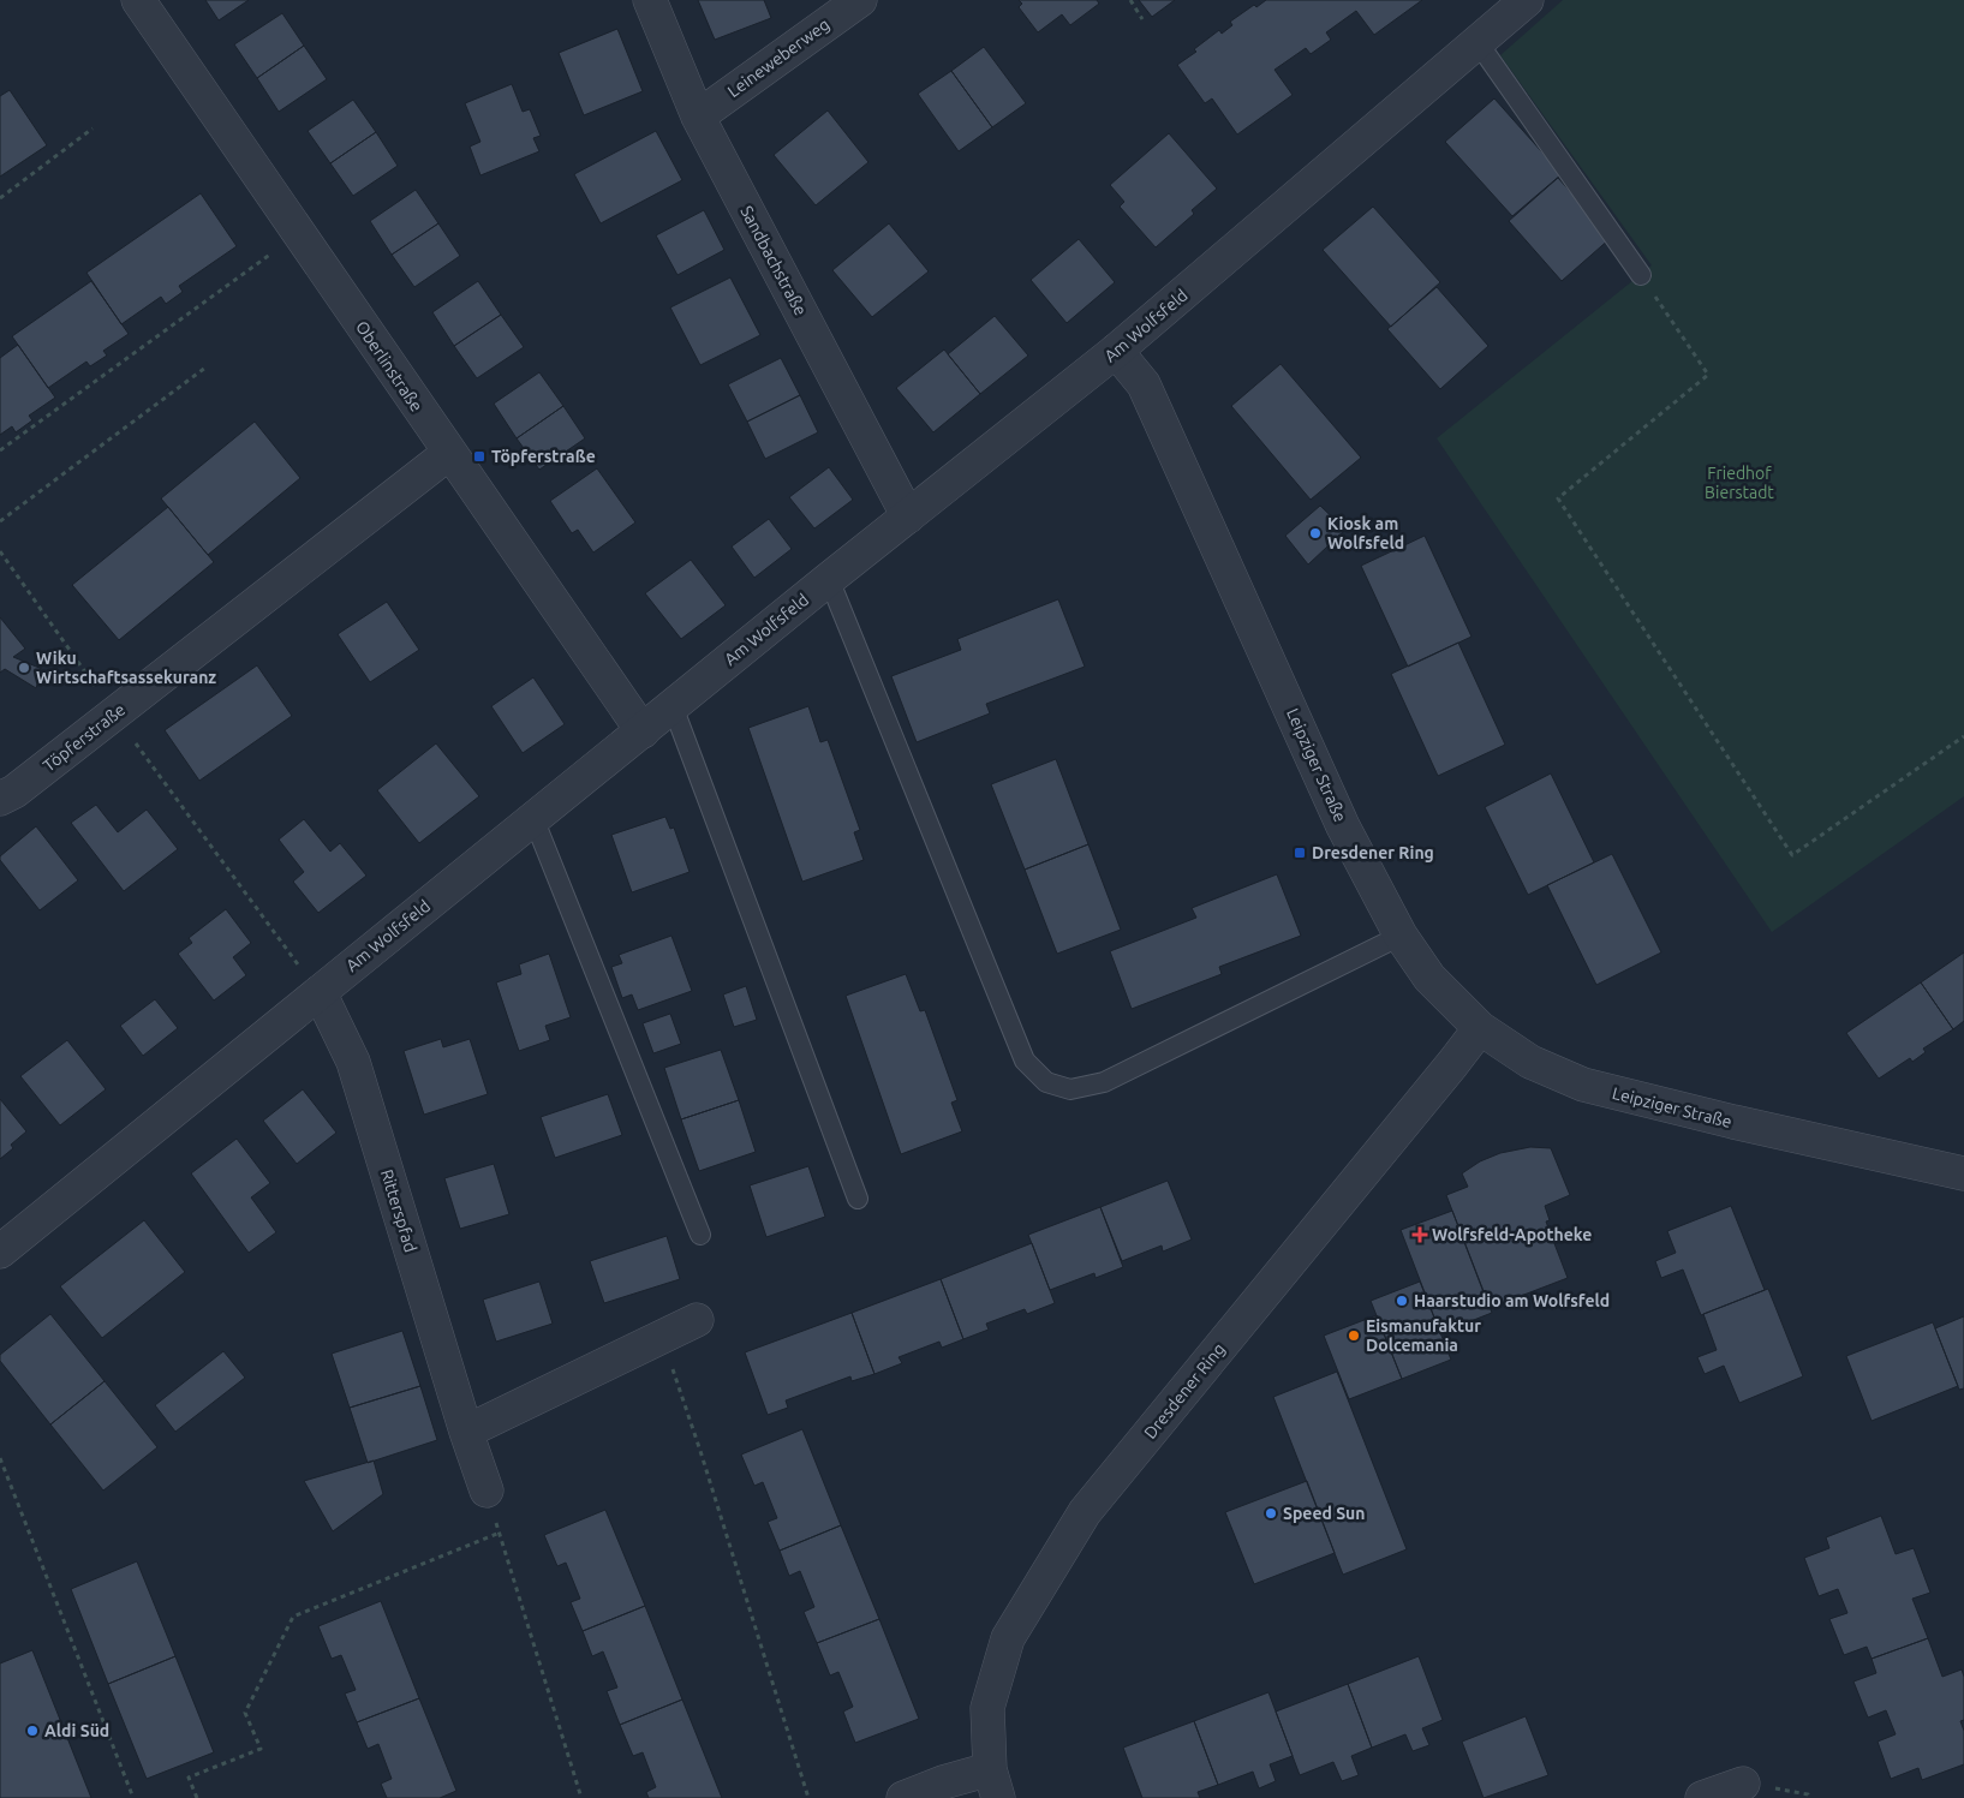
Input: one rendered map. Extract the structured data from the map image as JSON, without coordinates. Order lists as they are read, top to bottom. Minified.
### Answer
{"streets":{"street":["Leineweberweg","Sandbachstraße","Am Wolfsfeld","Oberlinstraße","Töpferstraße","Leipziger Straße","Ritterspfad","Dresdener Ring"]},"crossings":[["Leineweberweg","Sandbachstraße"],["Sandbachstraße","Am Wolfsfeld"],["Am Wolfsfeld","Oberlinstraße"],["Am Wolfsfeld","Leipziger Straße"],["Am Wolfsfeld","Ritterspfad"],["Oberlinstraße","Töpferstraße"],["Leipziger Straße","Dresdener Ring"]],"parks":["Friedhof Bierstadt"],"places":{"transit":["Töpferstraße","Dresdener Ring"],"other":["Kiosk am Wolfsfeld","Wiku Wirtschaftsassekuranz","Haarstudio am Wolfsfeld","Eismanufaktur Dolcemania","Speed Sun","Aldi Süd"],"health":["Wolfsfeld-Apotheke"]}}
